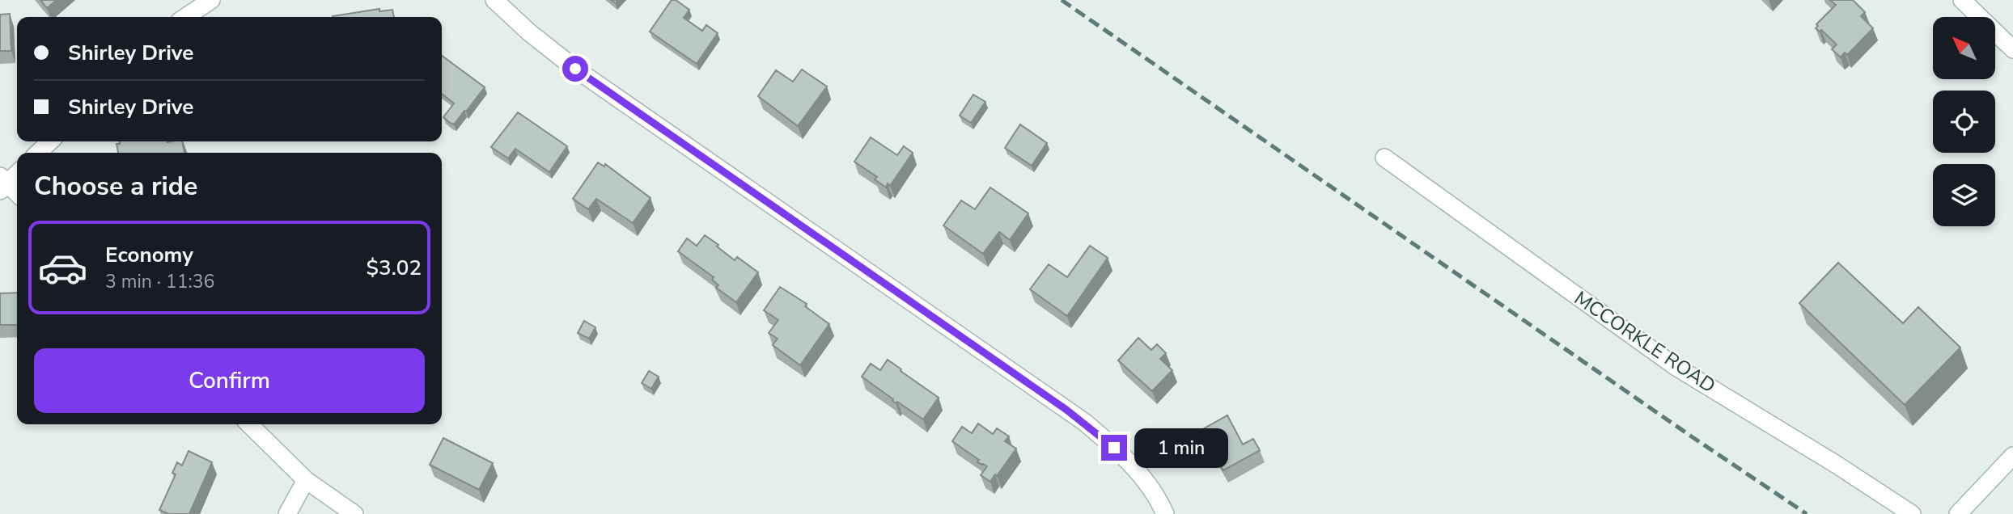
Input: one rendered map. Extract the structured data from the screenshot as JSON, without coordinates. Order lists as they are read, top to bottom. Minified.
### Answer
{"streets":{"street":["MCCORKLE ROAD"]},"north":"top left","page":{"banner":["Shirley Drive","Shirley Drive"],"heading":"Choose a ride","list":[{"name":"Economy","note":"3 min · 11:36","value":"$3.02"}],"buttons":"Confirm","bubble":"1 min"}}
